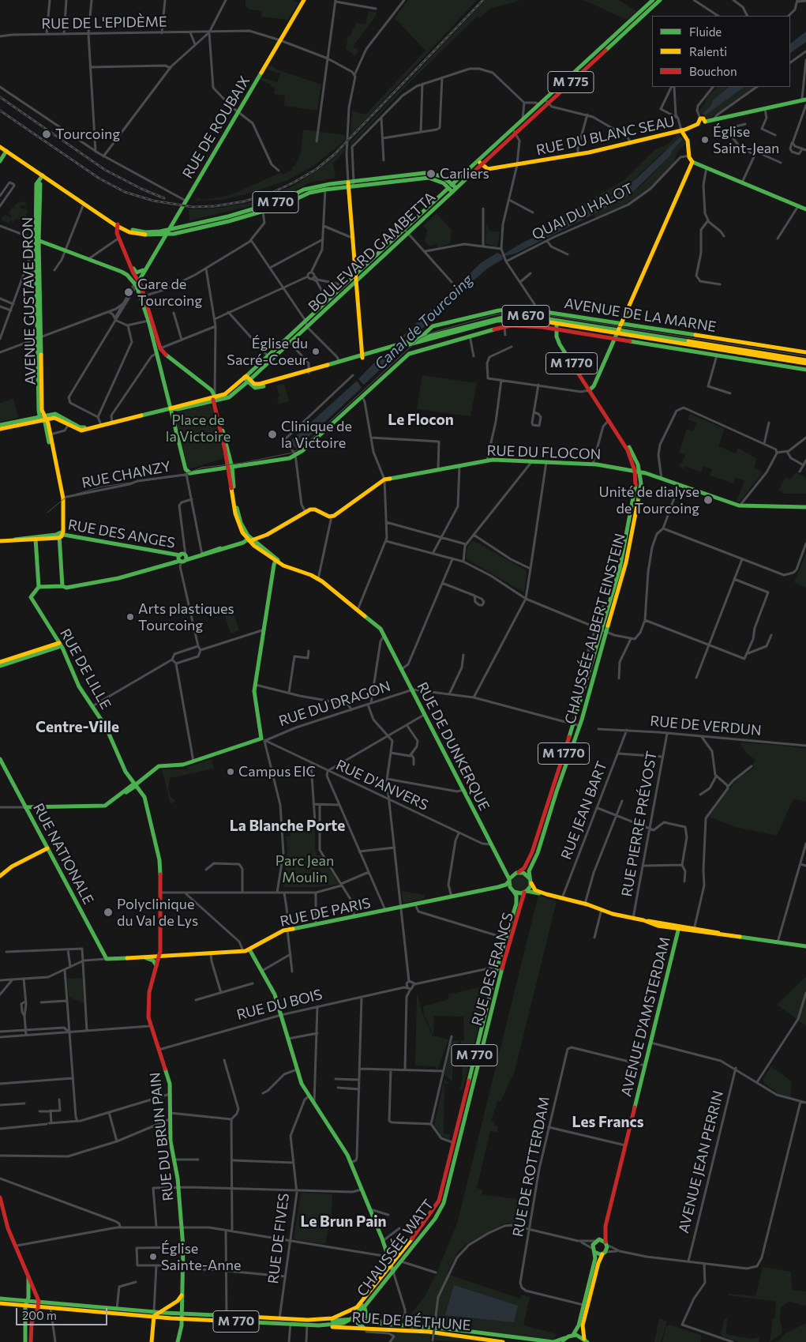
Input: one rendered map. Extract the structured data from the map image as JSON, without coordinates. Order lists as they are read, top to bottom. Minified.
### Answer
{"streets":{"main road":["M 775","RUE DE ROUBAIX","RUE DU BLANC SEAU","M 770","BOULEVARD GAMBETTA","AVENUE GUSTAVE DRON","AVENUE DE LA MARNE","M 670","M 1770","RUE DU FLOCON","RUE DES ANGES","CHAUSSÉE ALBERT EINSTEIN","RUE DE LILLE","RUE DU DRAGON","RUE DE DUNKERQUE","RUE NATIONALE","RUE DE PARIS","RUE DES FRANCS","AVENUE D'AMSTERDAM","RUE DU BRUN PAIN","CHAUSSÉE WATT","RUE DE BÉTHUNE"],"street":["RUE DE L'EPIDÈME","QUAI DU HALOT","RUE CHANZY","RUE DE VERDUN","RUE D'ANVERS","RUE JEAN BART","RUE PIERRE PRÉVOST","RUE DU BOIS","AVENUE JEAN PERRIN","RUE DE ROTTERDAM","RUE DE FIVES"]},"crossings":[["RUE DE L'EPIDÈME","RUE DE ROUBAIX"],["RUE DE ROUBAIX","M 770"],["RUE DU BLANC SEAU","BOULEVARD GAMBETTA"],["M 770","BOULEVARD GAMBETTA"],["M 770","RUE DU BRUN PAIN"],["M 770","CHAUSSÉE WATT"],["BOULEVARD GAMBETTA","M 670"],["AVENUE GUSTAVE DRON","RUE CHANZY"],["AVENUE GUSTAVE DRON","RUE DES ANGES"],["AVENUE DE LA MARNE","M 670"],["AVENUE DE LA MARNE","M 1770"],["M 1770","RUE DU FLOCON"],["M 1770","CHAUSSÉE ALBERT EINSTEIN"],["RUE DU FLOCON","CHAUSSÉE ALBERT EINSTEIN"],["CHAUSSÉE ALBERT EINSTEIN","RUE DE DUNKERQUE"],["CHAUSSÉE ALBERT EINSTEIN","RUE DE PARIS"],["CHAUSSÉE ALBERT EINSTEIN","RUE DES FRANCS"],["RUE DE LILLE","RUE DU DRAGON"],["RUE DE LILLE","RUE DE PARIS"],["RUE DE LILLE","RUE DU BRUN PAIN"],["RUE DU DRAGON","RUE DE DUNKERQUE"],["RUE DU DRAGON","RUE D'ANVERS"],["RUE DU DRAGON","RUE NATIONALE"],["RUE DE VERDUN","RUE JEAN BART"],["RUE DE VERDUN","RUE PIERRE PRÉVOST"],["RUE DE DUNKERQUE","RUE D'ANVERS"],["RUE DE DUNKERQUE","RUE DE PARIS"],["RUE DE DUNKERQUE","RUE DES FRANCS"],["RUE NATIONALE","RUE DE PARIS"],["RUE DE PARIS","RUE DES FRANCS"],["RUE DE PARIS","RUE DU BRUN PAIN"],["RUE DES FRANCS","CHAUSSÉE WATT"],["RUE DU BOIS","RUE DU BRUN PAIN"],["AVENUE D'AMSTERDAM","RUE DE ROTTERDAM"],["RUE DU BRUN PAIN","CHAUSSÉE WATT"],["RUE DE FIVES","CHAUSSÉE WATT"],["CHAUSSÉE WATT","RUE DE BÉTHUNE"]],"districts":["Le Flocon","Centre-Ville","La Blanche Porte","Les Francs","Le Brun Pain"],"water":["Canal de Tourcoing"],"parks":["Place de la Victoire","Parc Jean Moulin"],"places":["Tourcoing","Église Saint-Jean","Carliers","Gare de Tourcoing","Église du Sacré-Coeur","Clinique de la Victoire","Unité de dialyse de Tourcoing","Arts plastiques Tourcoing","Campus EIC","Polyclinique du Val de Lys","Église Sainte-Anne"],"legend":["Fluide","Ralenti","Bouchon"],"scale_bar":"200 m"}
